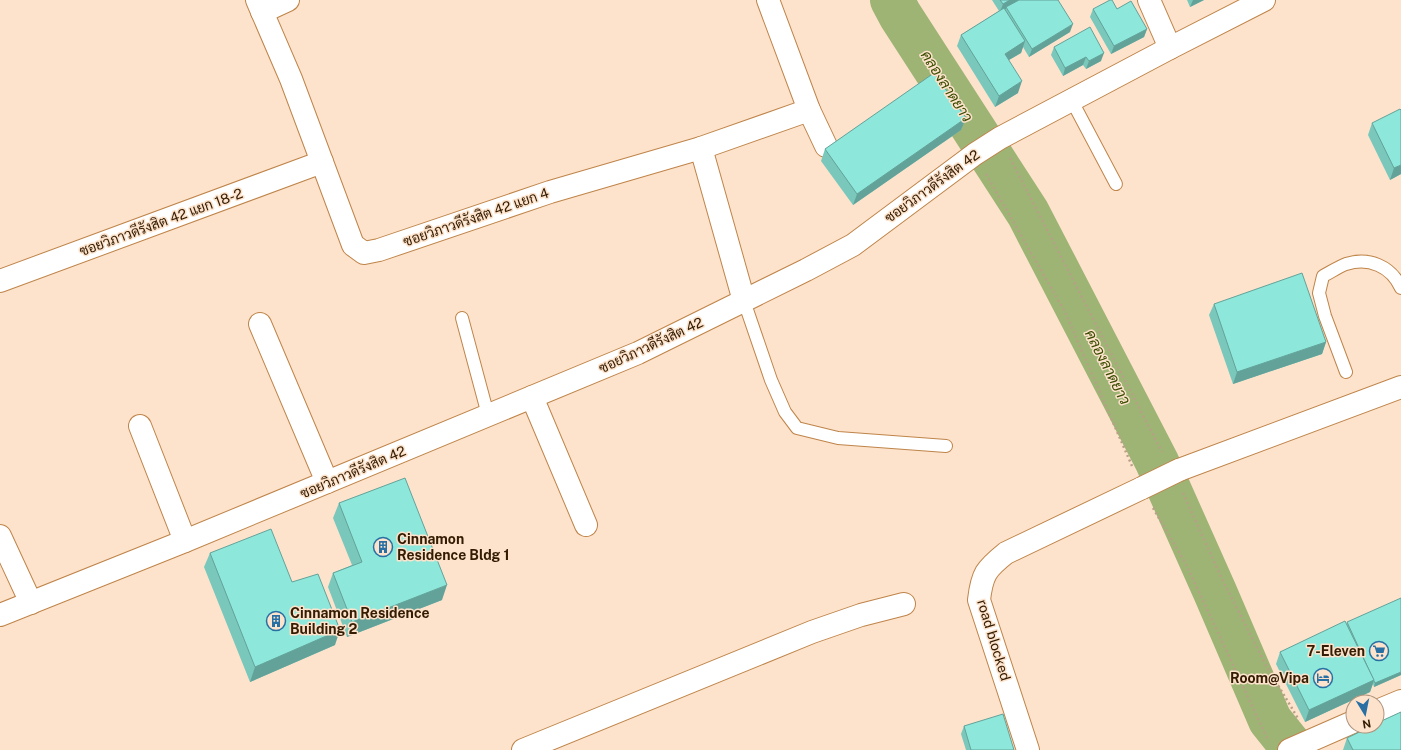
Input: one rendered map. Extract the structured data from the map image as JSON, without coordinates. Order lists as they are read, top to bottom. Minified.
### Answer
{"streets":{"street":["ซอยวิภาวดีรังสิต 42","ซอยวิภาวดีรังสิต 42 แยก 4","ซอยวิภาวดีรังสิต 42 แยก 18-2","road blocked"]},"crossings":[["ซอยวิภาวดีรังสิต 42 แยก 4","ซอยวิภาวดีรังสิต 42 แยก 18-2"]],"water":["คลองลาดยาว"],"places":{"building":["Cinnamon Residence Bldg 1","Cinnamon Residence Building 2"],"supermarket":["7-Eleven"],"hotel":["Room@Vipa"]},"north":"bottom"}
